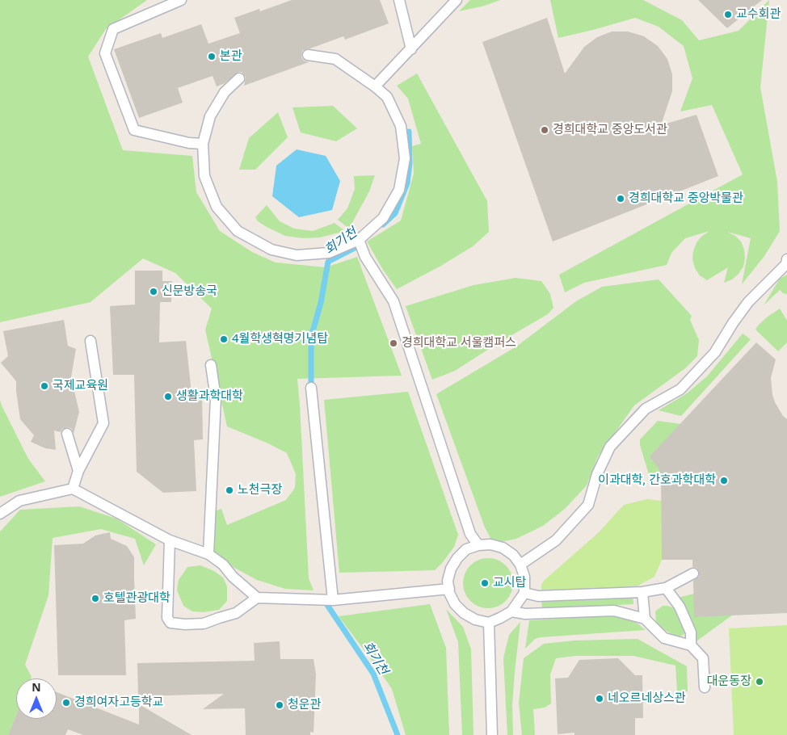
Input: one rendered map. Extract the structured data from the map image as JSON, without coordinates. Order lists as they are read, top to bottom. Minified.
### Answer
{"water":["회기천"],"places":["교수회관","본관","경희대학교 중앙도서관","경희대학교 중앙박물관","신문방송국","4월학생혁명기념탑","경희대학교 서울캠퍼스","국제교육원","생활과학대학","이과대학, 간호과학대학","노천극장","교시탑","호텔관광대학","대운동장","네오르네상스관","경희여자고등학교","청운관"],"north":"top"}
